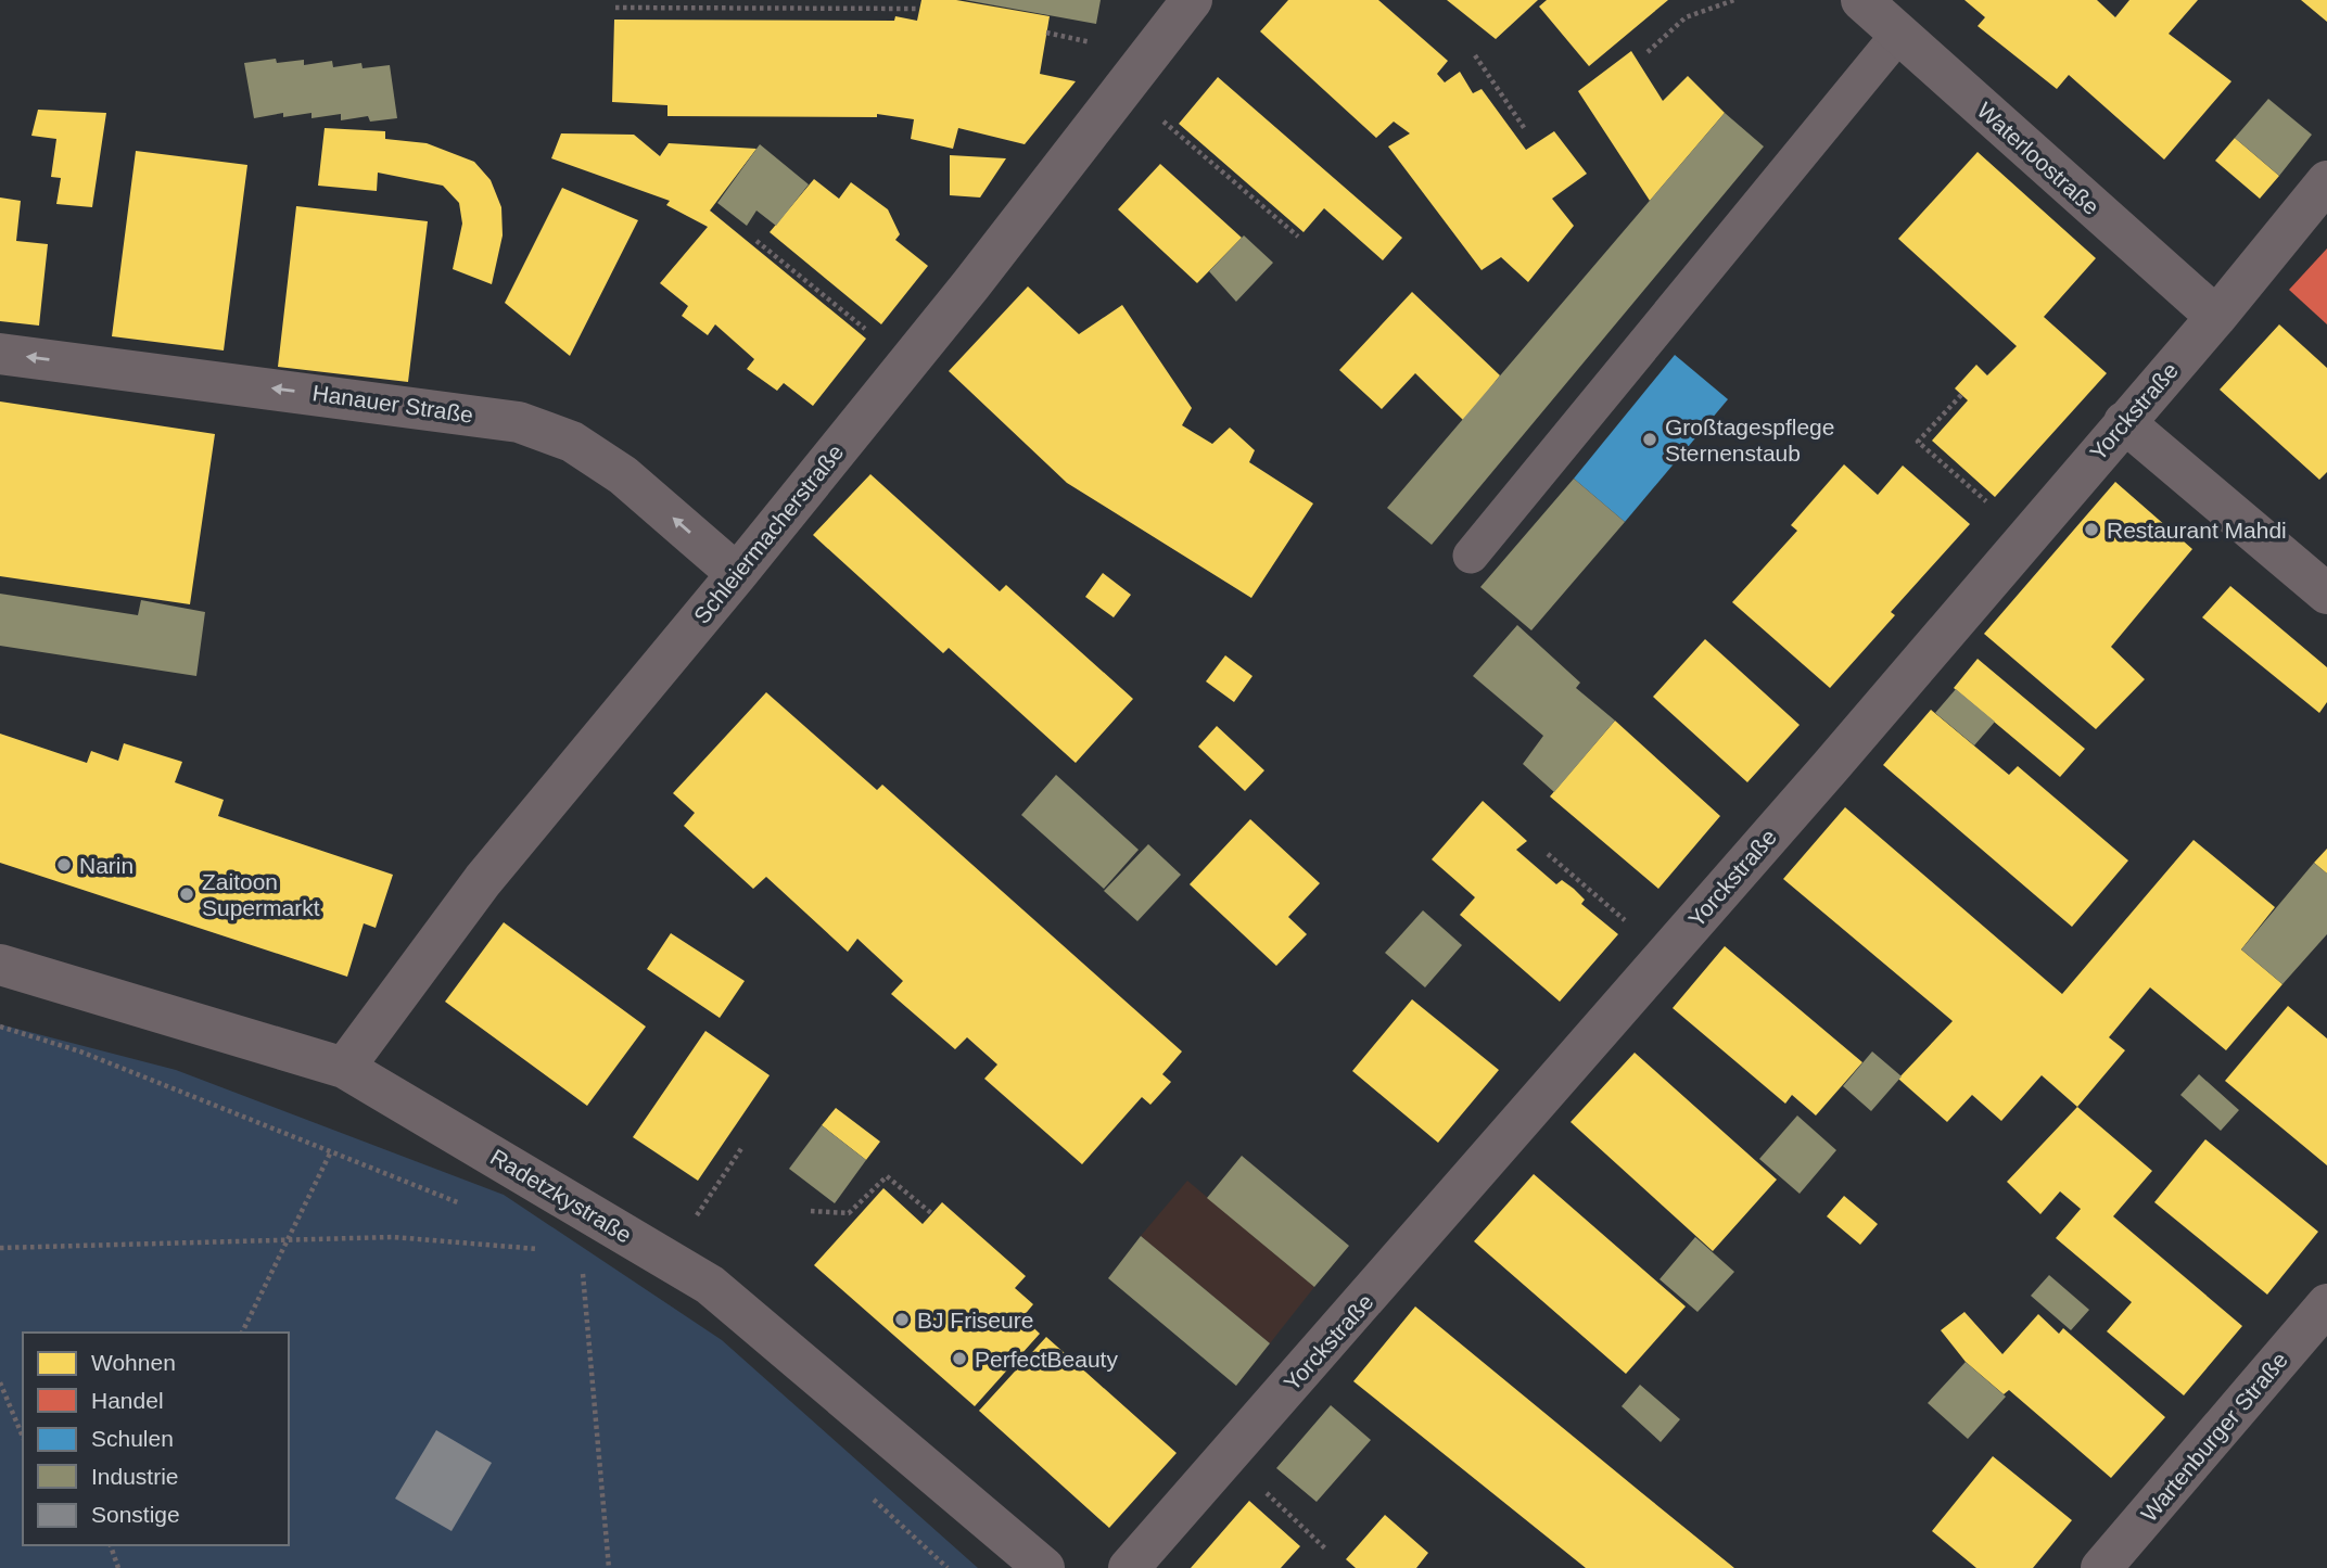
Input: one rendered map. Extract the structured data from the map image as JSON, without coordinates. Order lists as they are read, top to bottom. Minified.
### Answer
{"streets":{"street":["Waterloostraße","Hanauer Straße","Yorckstraße","Schleiermacherstraße","Radetzkystraße","Wartenburger Straße"]},"crossings":[["Waterloostraße","Yorckstraße"],["Hanauer Straße","Schleiermacherstraße"],["Schleiermacherstraße","Radetzkystraße"]],"one_way":["Hanauer Straße"],"places":["Großtagespflege Sternenstaub","Restaurant Mahdi","Narin","Zaitoon Supermarkt","BJ Friseure","PerfectBeauty"],"legend":["Wohnen","Handel","Schulen","Industrie","Sonstige"]}
